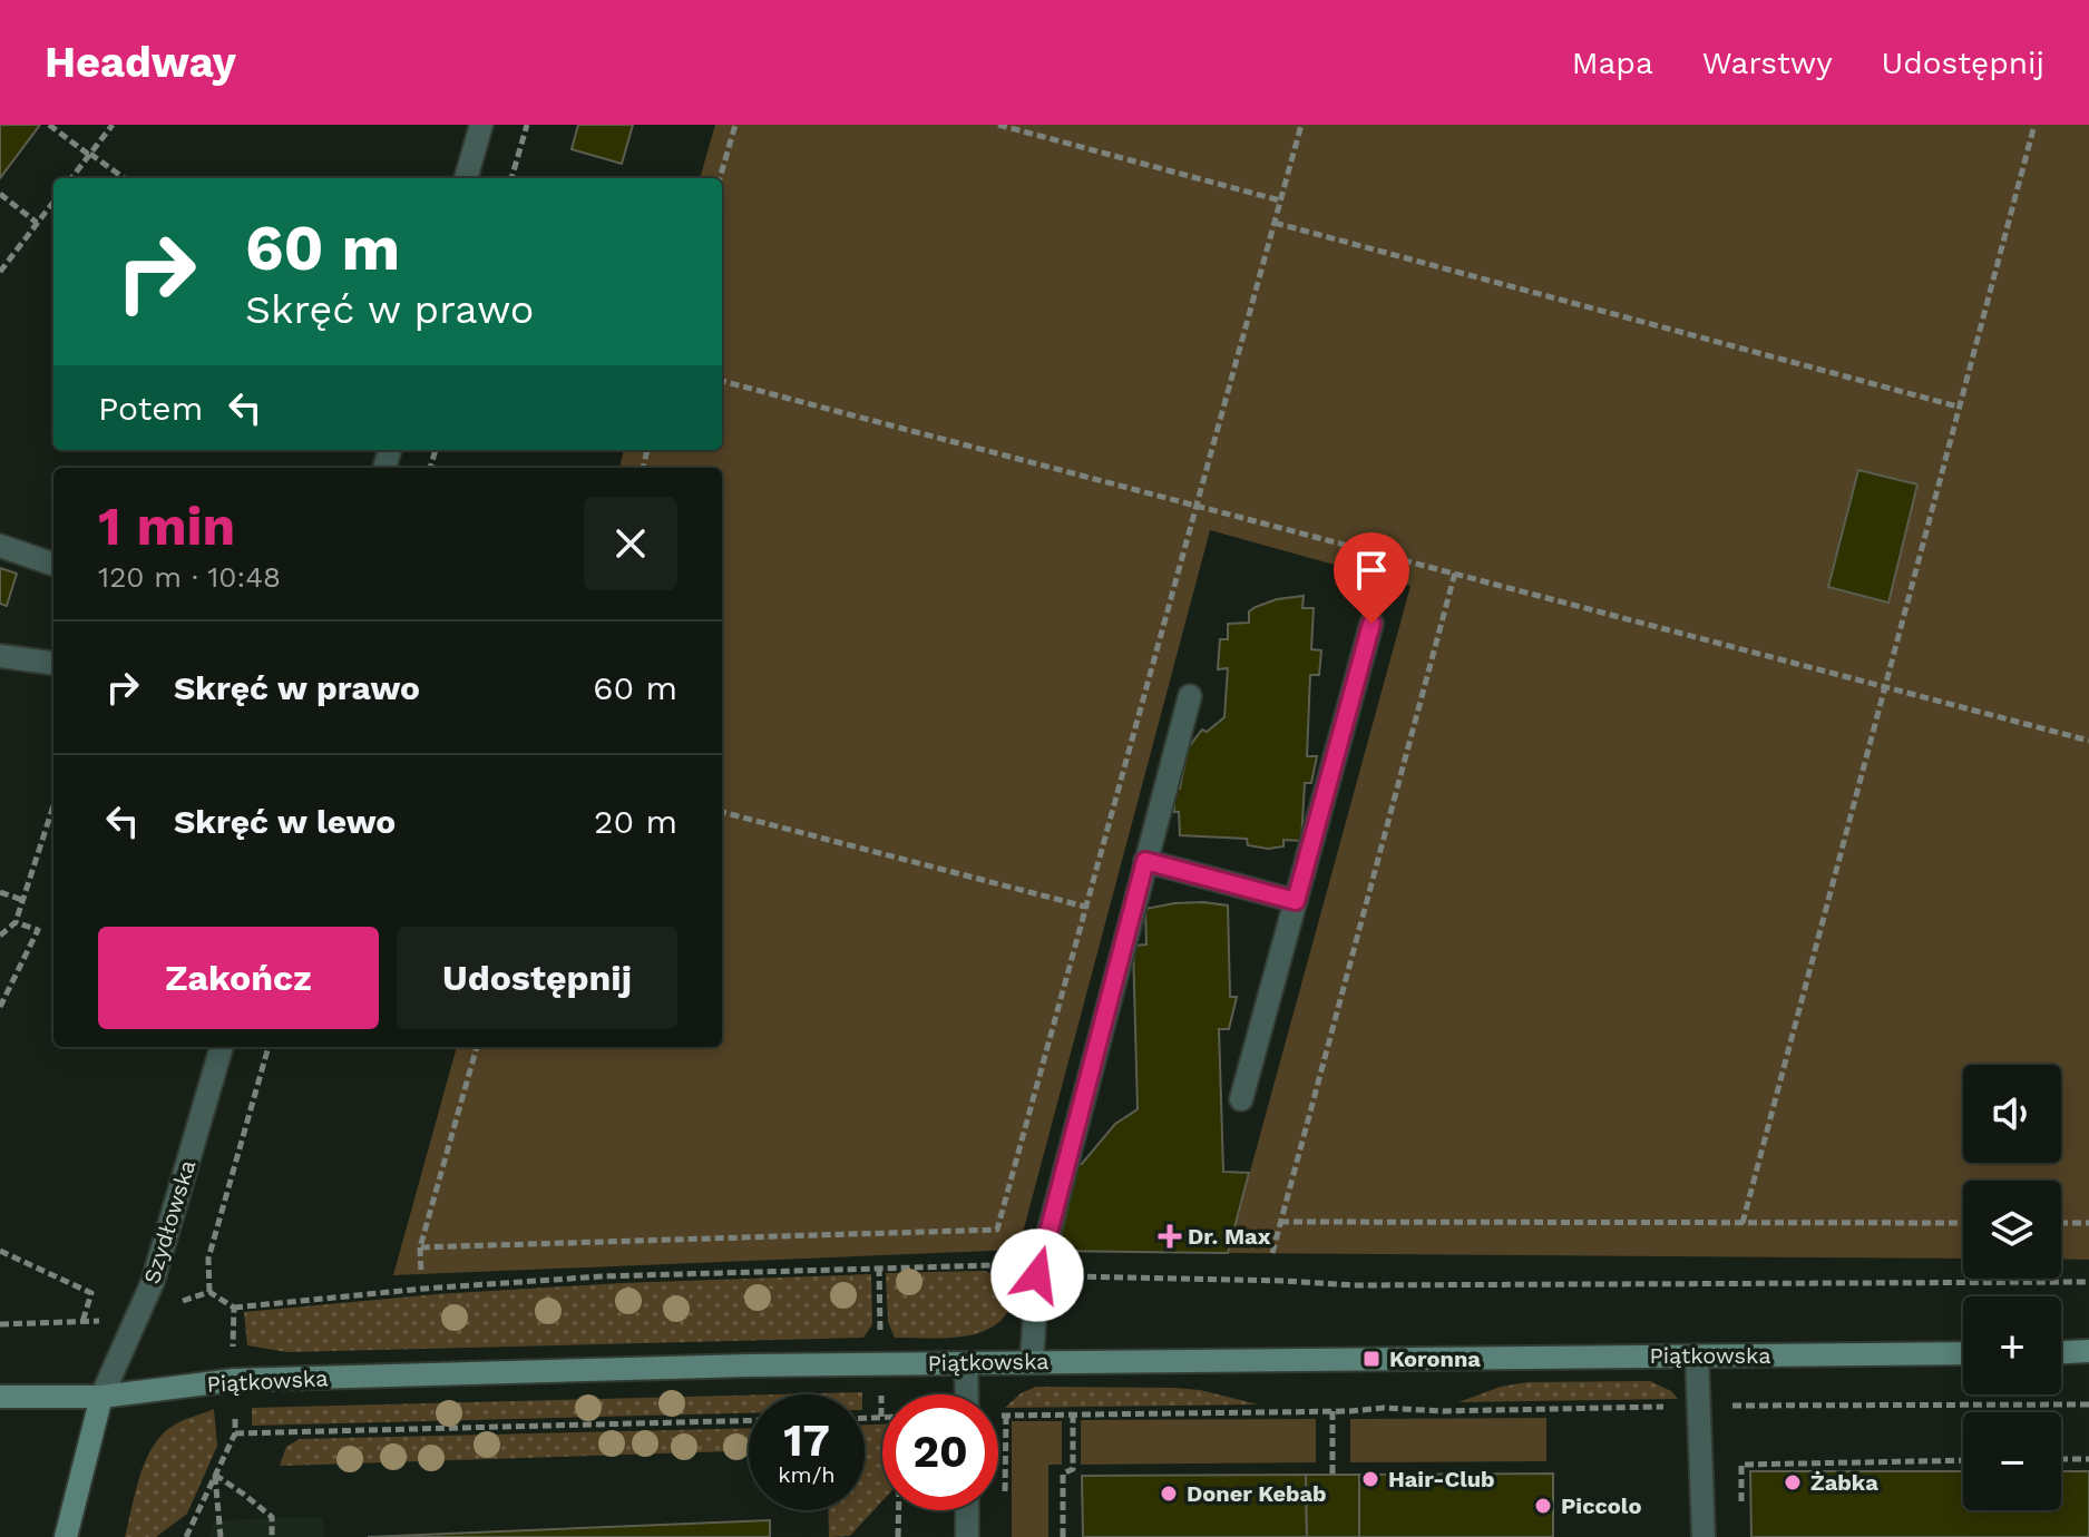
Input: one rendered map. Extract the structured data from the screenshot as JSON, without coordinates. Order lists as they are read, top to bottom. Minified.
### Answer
{"streets":{"street":["Szydłowska","Piątkowska"]},"crossings":[["Szydłowska","Piątkowska"]],"places":{"health":["Dr. Max"],"transit":["Koronna"],"other":["Hair-Club","Żabka","Doner Kebab","Piccolo"]},"page":{"header":"Headway","nav":["Mapa","Warstwy","Udostępnij"],"turn":["60 m","Skręć w prawo"],"then":"Potem","heading":["1 min","120 m · 10:48"],"list":[{"name":"Skręć w prawo","value":"60 m"},{"name":"Skręć w lewo","value":"20 m"}],"buttons":["Zakończ","Udostępnij"],"map_buttons":["+","−"],"speed":"17 km/h","limit":"20"}}
